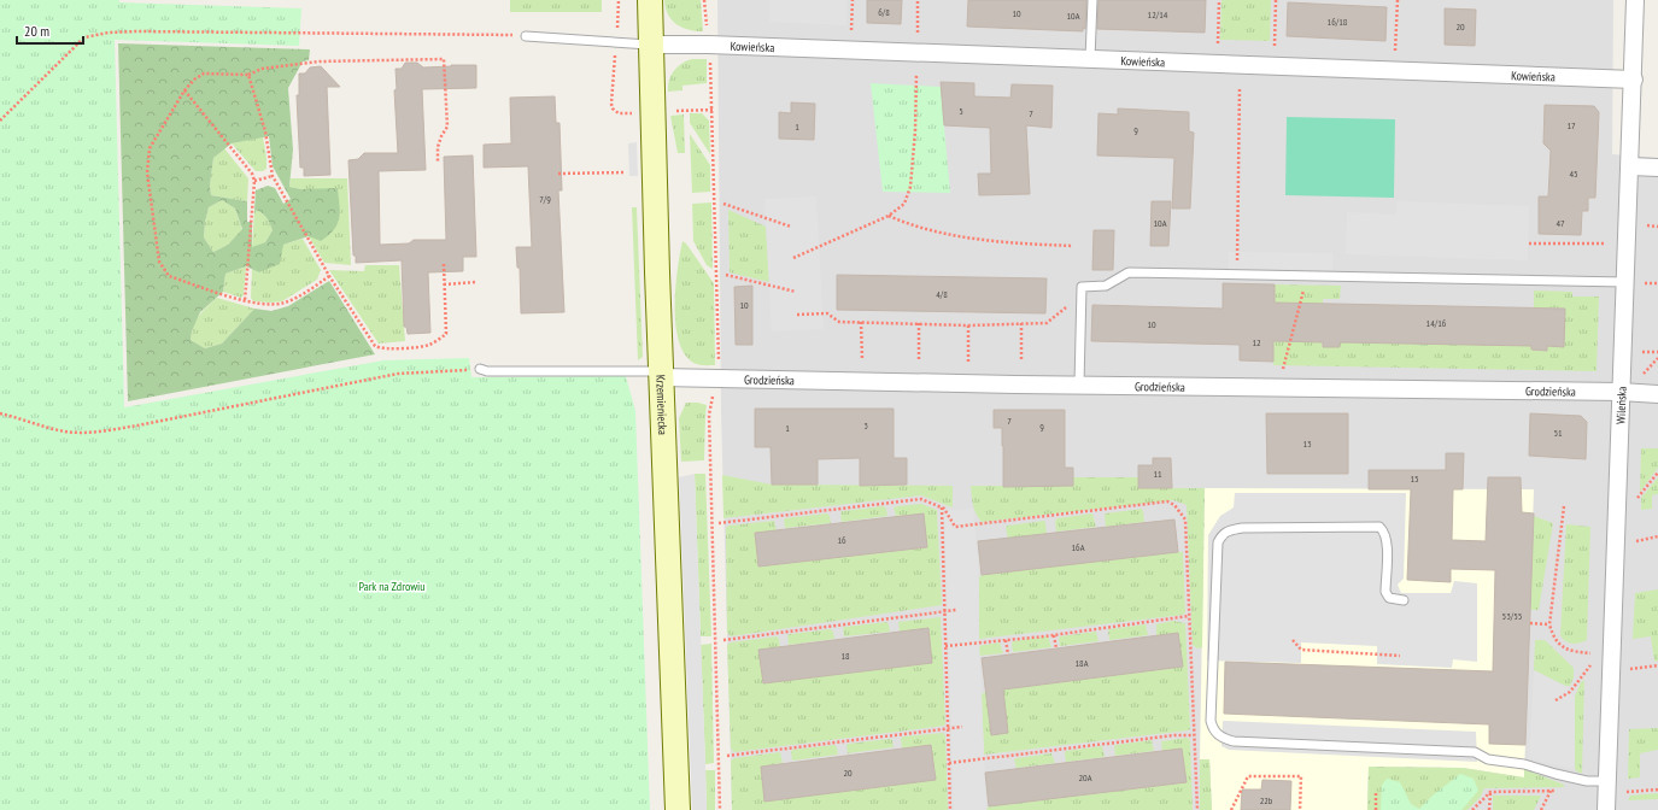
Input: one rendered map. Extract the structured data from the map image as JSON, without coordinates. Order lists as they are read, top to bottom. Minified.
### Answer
{"streets":{"main road":["Krzemieniecka"],"street":["Kowieńska","Grodzieńska","Wileńska"]},"crossings":[["Kowieńska","Krzemieniecka"],["Kowieńska","Wileńska"],["Grodzieńska","Krzemieniecka"],["Grodzieńska","Wileńska"]],"parks":["Park na Zdrowiu"],"house_numbers":["6/8","10","12/14","10A","16/18","20","5","7","17","1","9","45","7/9","10A","47","4/8","10","14/16","10","12","7","3","9","1","51","13","11","15","16","16A","53/55","18","18A","20","20A","22b"],"scale_bar":"20 m"}
